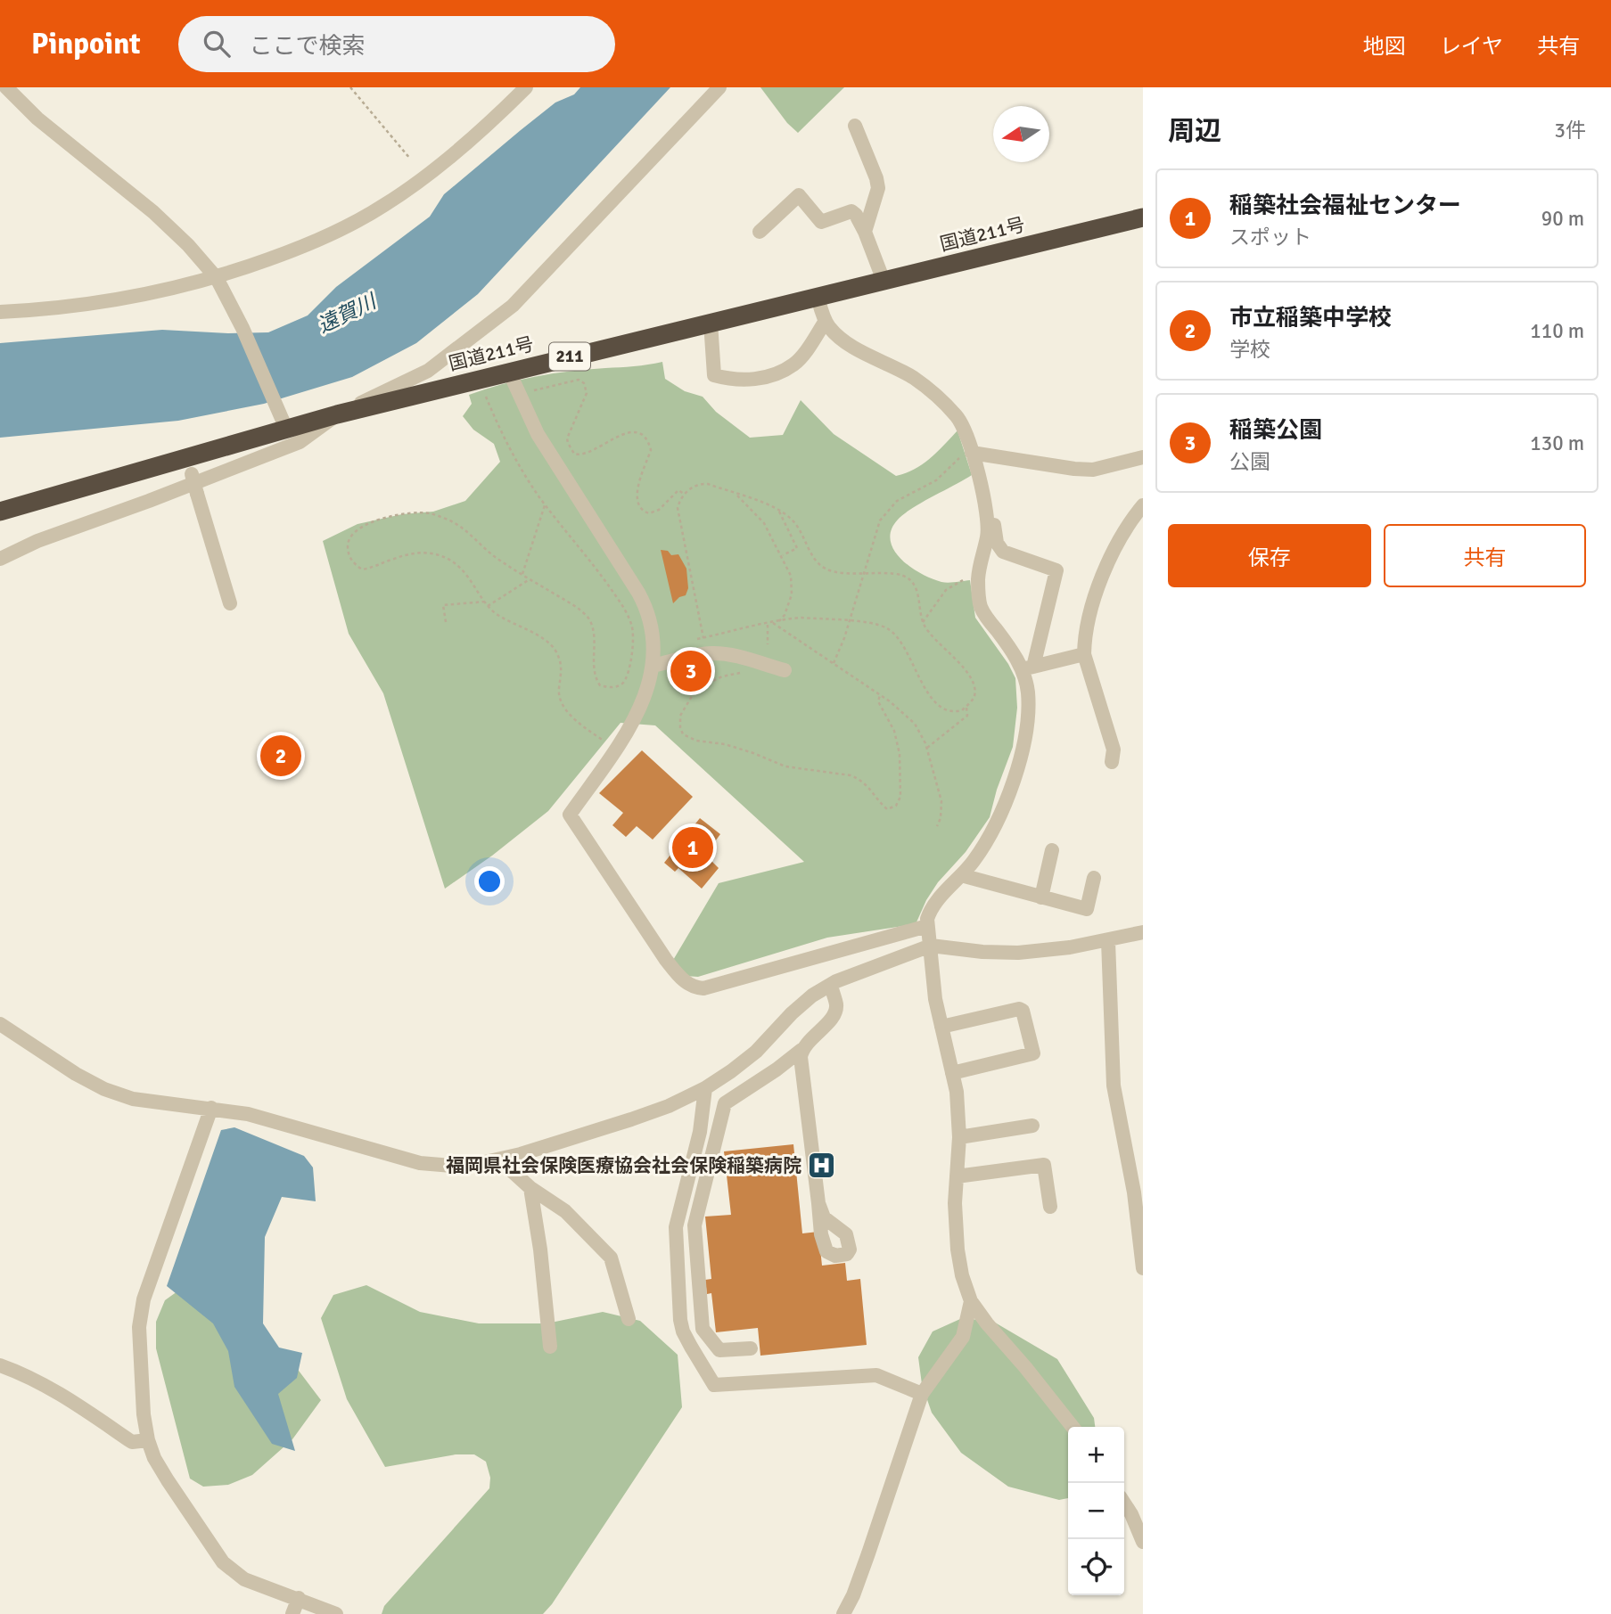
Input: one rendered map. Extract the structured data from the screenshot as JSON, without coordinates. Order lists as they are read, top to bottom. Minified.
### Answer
{"streets":{"highway":["国道211号","211"]},"water":["遠賀川"],"places":{"hospital":["福岡県社会保険医療協会社会保険稲築病院"]},"north":"left","page":{"header":"Pinpoint","search":"ここで検索","nav":["地図","レイヤ","共有"],"heading":["周辺","3件"],"list":[{"mark":"1","name":"稲築社会福祉センター","note":"スポット","value":"90 m"},{"mark":"2","name":"市立稲築中学校","note":"学校","value":"110 m"},{"mark":"3","name":"稲築公園","note":"公園","value":"130 m"}],"buttons":["保存","共有"],"pins":["3","2","1"],"map_buttons":["+","−"]}}
